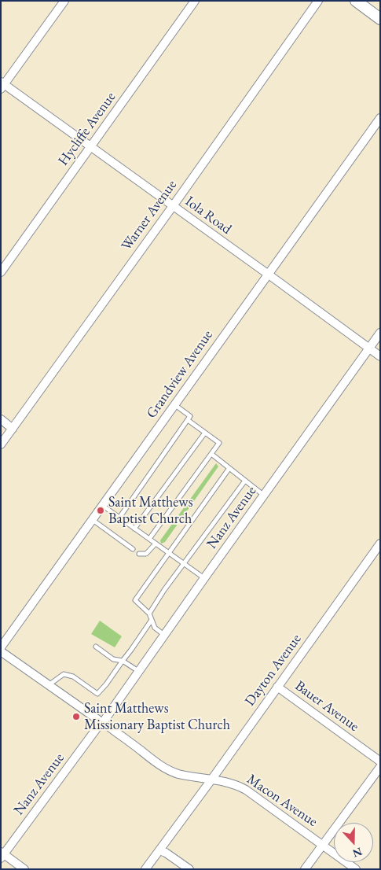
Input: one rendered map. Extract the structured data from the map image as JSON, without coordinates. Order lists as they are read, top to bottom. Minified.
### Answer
{"streets":{"street":["Hycliffe Avenue","Warner Avenue","Iola Road","Grandview Avenue","Nanz Avenue","Dayton Avenue","Bauer Avenue","Macon Avenue"]},"crossings":[["Hycliffe Avenue","Iola Road"],["Warner Avenue","Iola Road"],["Iola Road","Grandview Avenue"],["Iola Road","Nanz Avenue"],["Nanz Avenue","Macon Avenue"],["Dayton Avenue","Bauer Avenue"],["Dayton Avenue","Macon Avenue"]],"places":["Saint Matthews Baptist Church","Saint Matthews Missionary Baptist Church"],"north":"bottom"}
